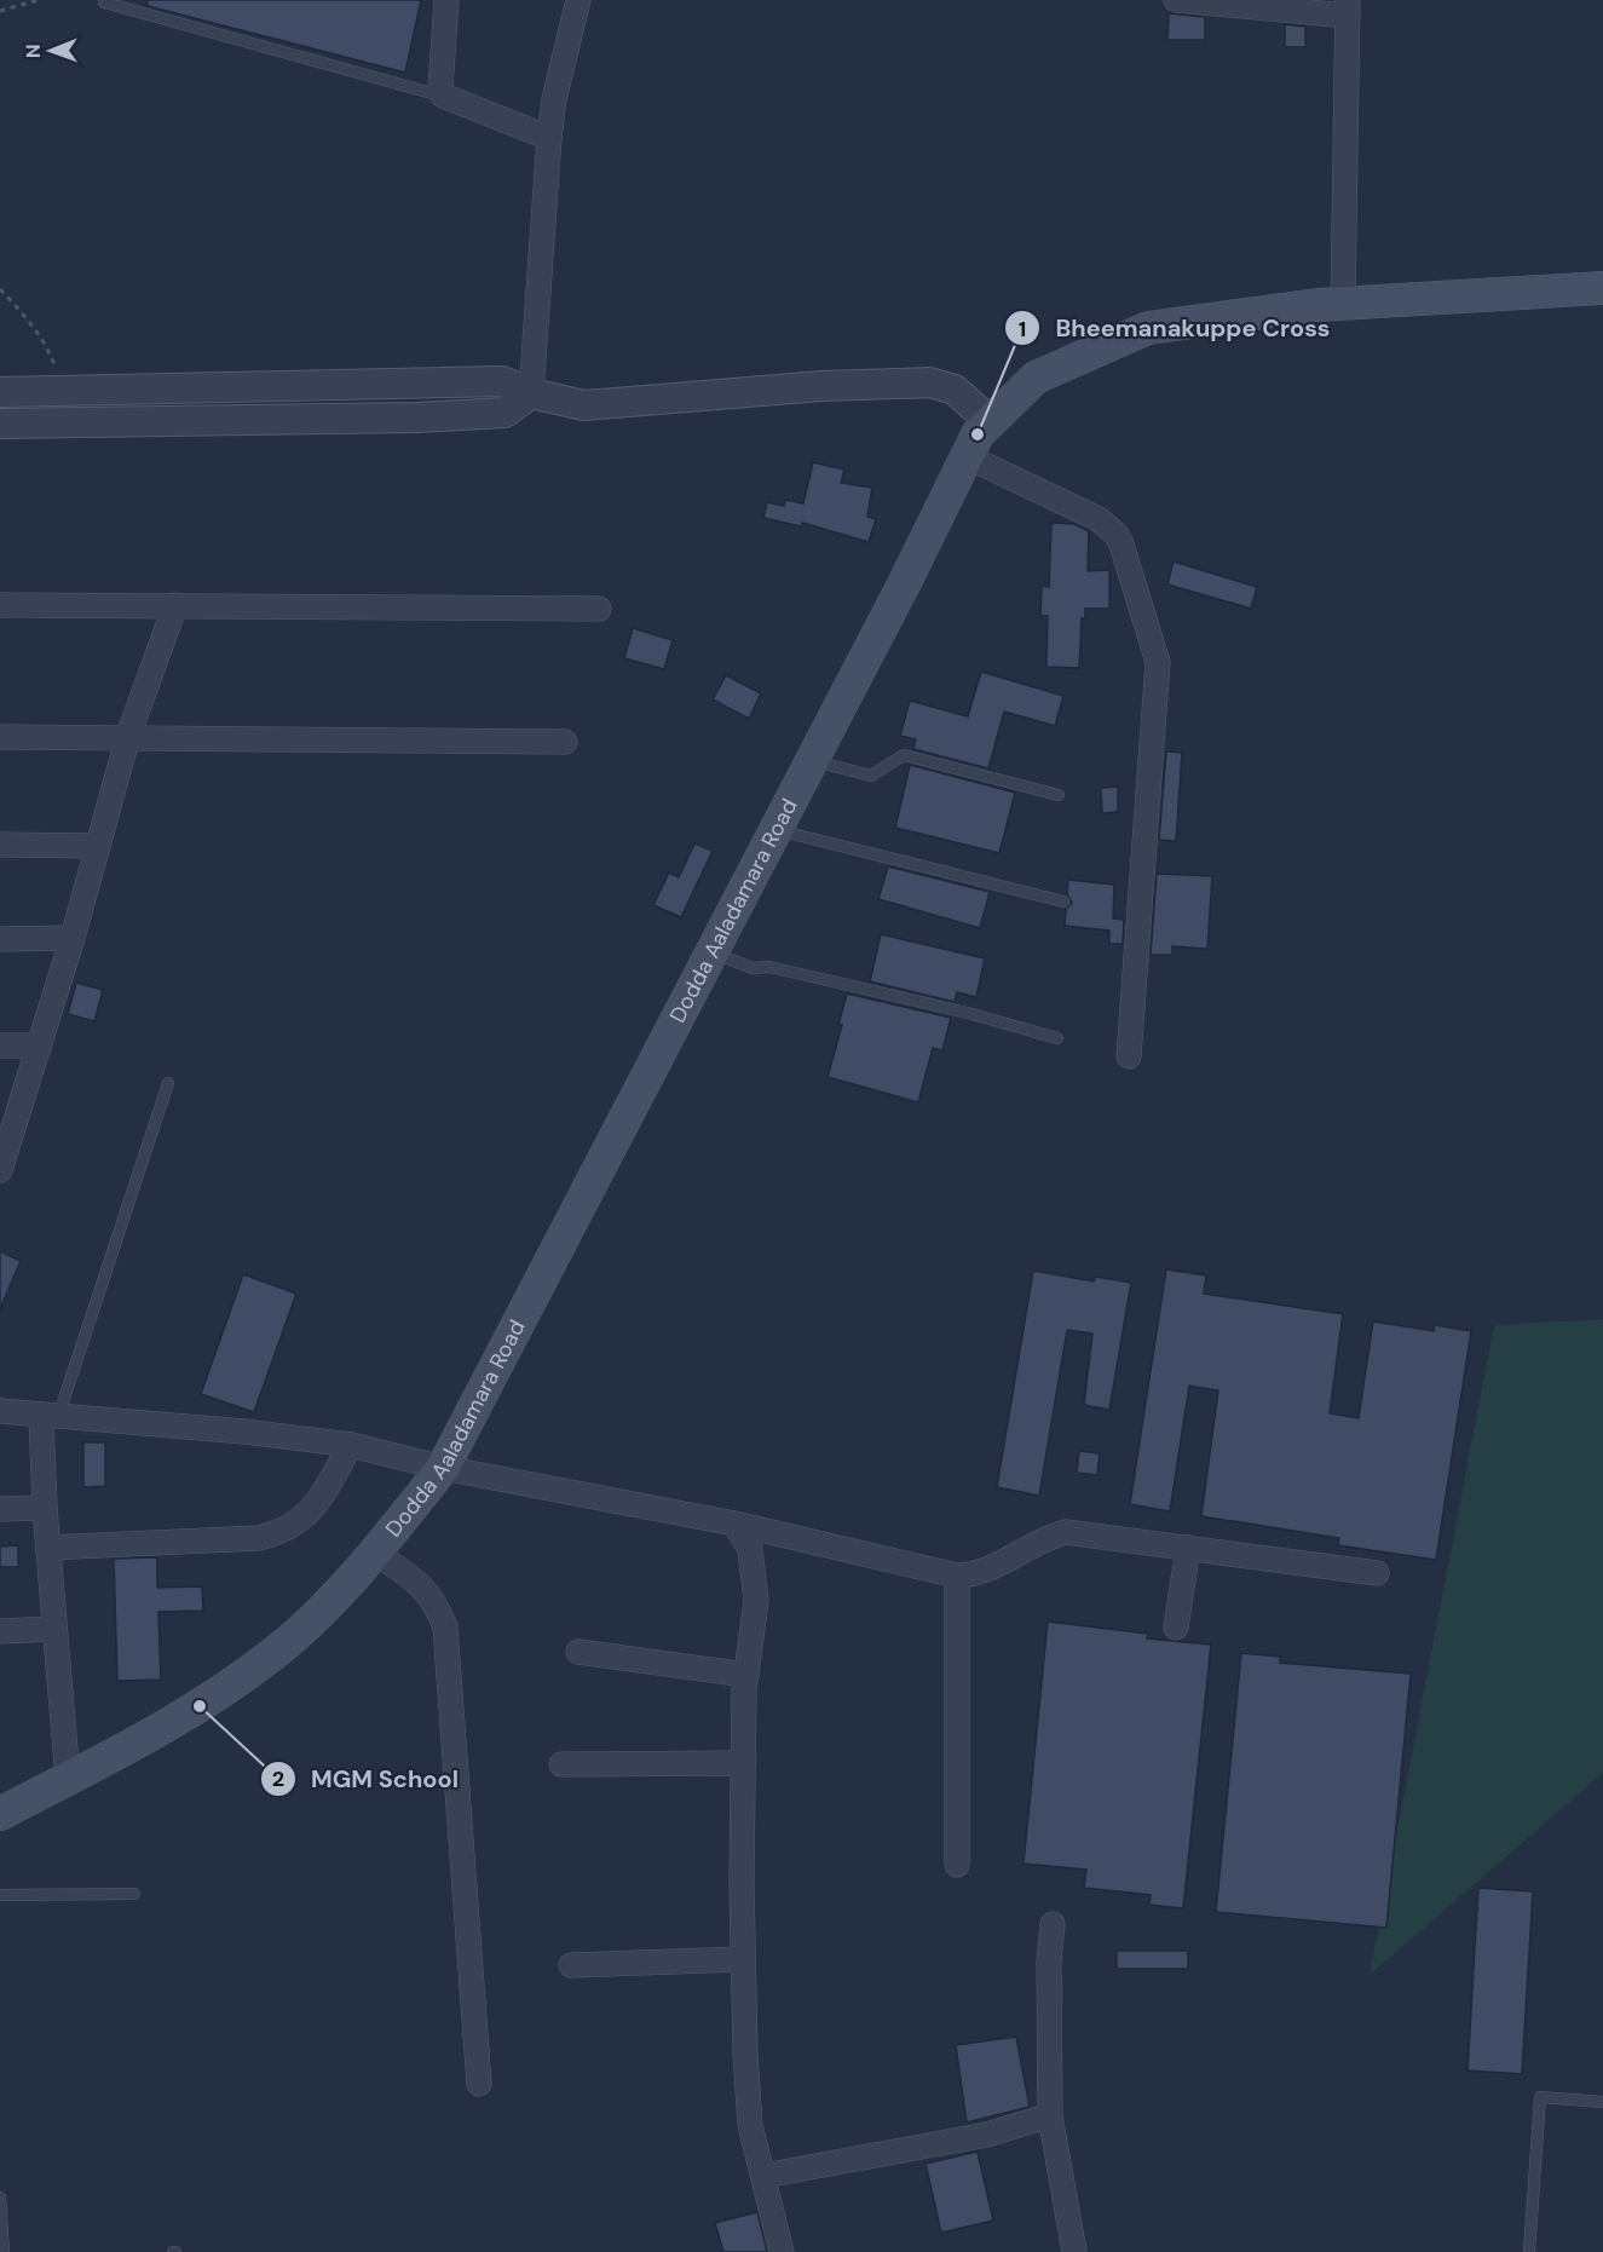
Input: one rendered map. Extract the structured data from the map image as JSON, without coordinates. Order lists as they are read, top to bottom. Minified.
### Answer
{"streets":{"main road":["Dodda Aaladamara Road"]},"places":["Bheemanakuppe Cross","MGM School"],"north":"left"}
